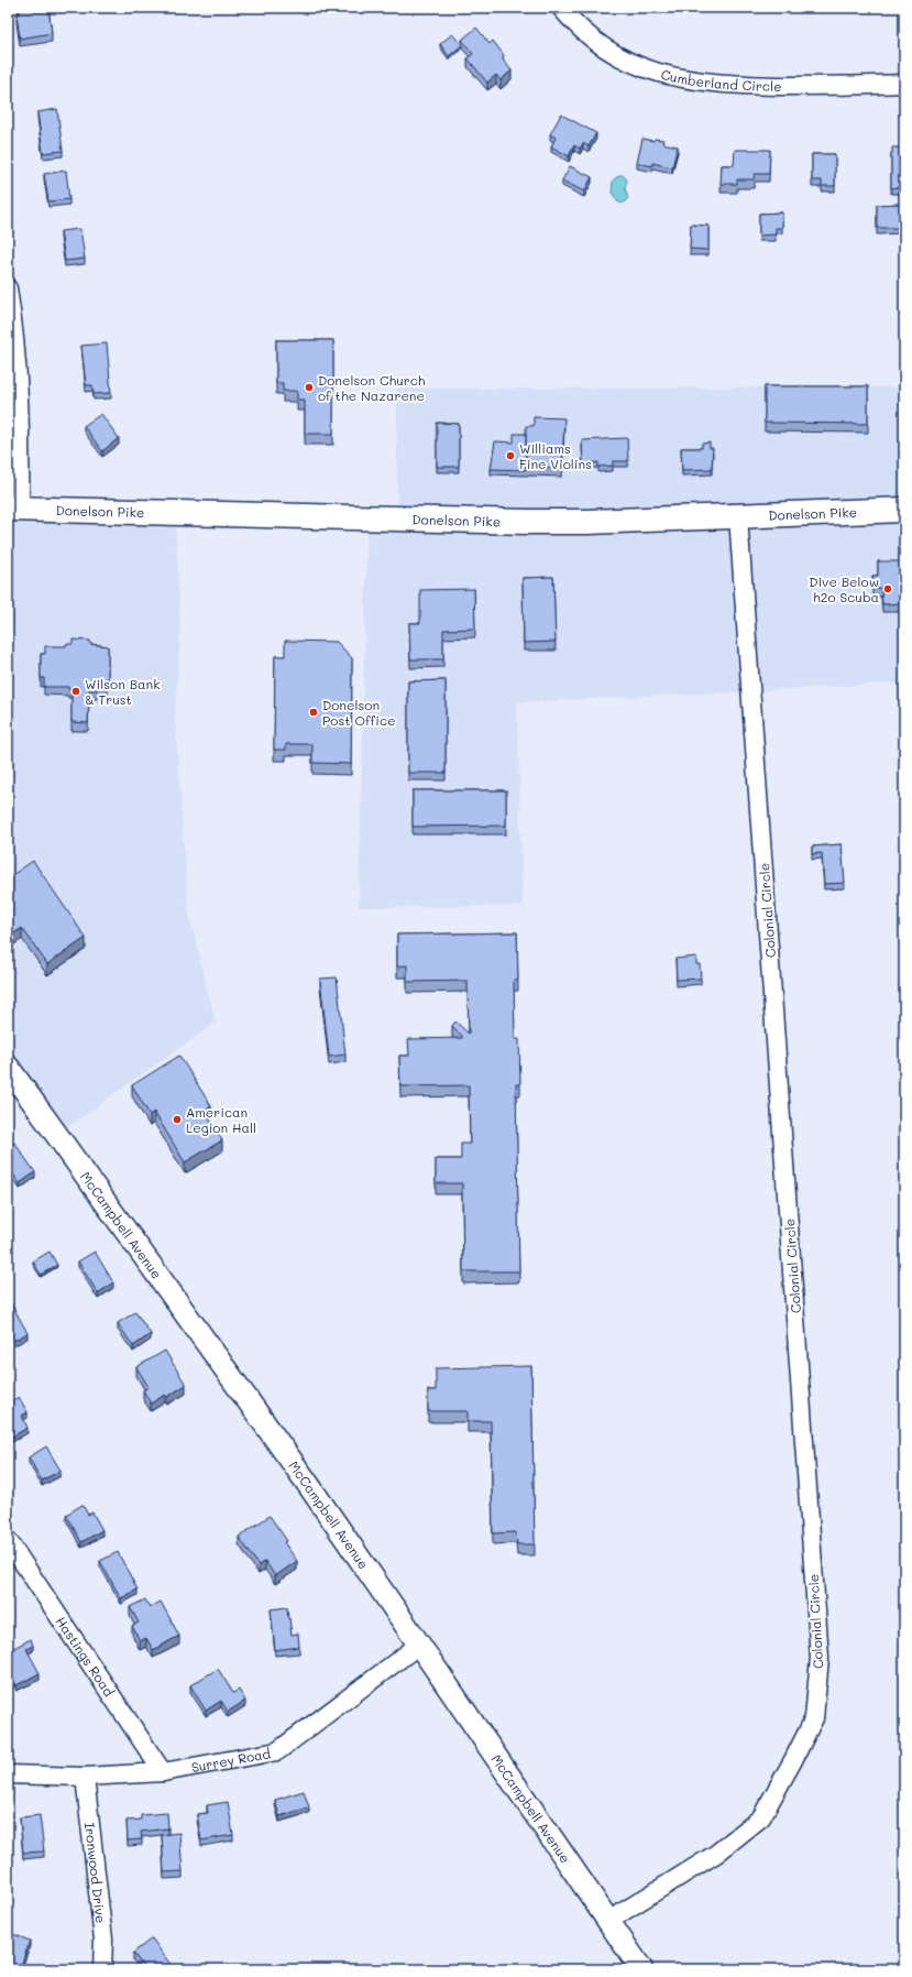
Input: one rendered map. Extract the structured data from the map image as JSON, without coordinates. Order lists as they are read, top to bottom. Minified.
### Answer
{"streets":{"main road":["Donelson Pike"],"street":["Cumberland Circle","Colonial Circle","McCampbell Avenue","Hastings Road","Surrey Road","Ironwood Drive"]},"crossings":[["Donelson Pike","Colonial Circle"],["Colonial Circle","McCampbell Avenue"],["McCampbell Avenue","Surrey Road"],["Hastings Road","Surrey Road"],["Surrey Road","Ironwood Drive"]],"places":["Donelson Church of the Nazarene","Williams Fine Violins","Dive Below h2o Scuba","Wilson Bank & Trust","Donelson Post Office","American Legion Hall"]}
